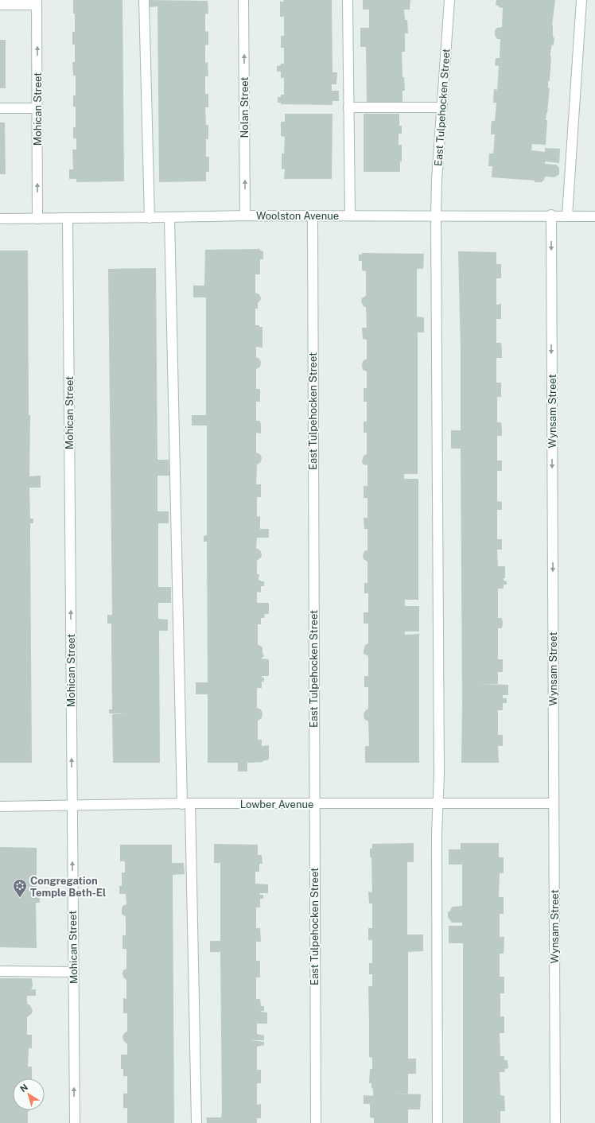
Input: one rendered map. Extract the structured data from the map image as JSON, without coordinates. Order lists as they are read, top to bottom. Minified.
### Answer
{"streets":{"street":["Nolan Street","East Tulpehocken Street","Mohican Street","Woolston Avenue","Wynsam Street","Lowber Avenue"]},"crossings":[["Nolan Street","Woolston Avenue"],["East Tulpehocken Street","Woolston Avenue"],["East Tulpehocken Street","Lowber Avenue"],["Mohican Street","Woolston Avenue"],["Mohican Street","Lowber Avenue"],["Woolston Avenue","Wynsam Street"],["Wynsam Street","Lowber Avenue"]],"one_way":["Nolan Street","Mohican Street","Wynsam Street"],"places":{"synagogue":["Congregation Temple Beth-El"]},"north":"top left"}
